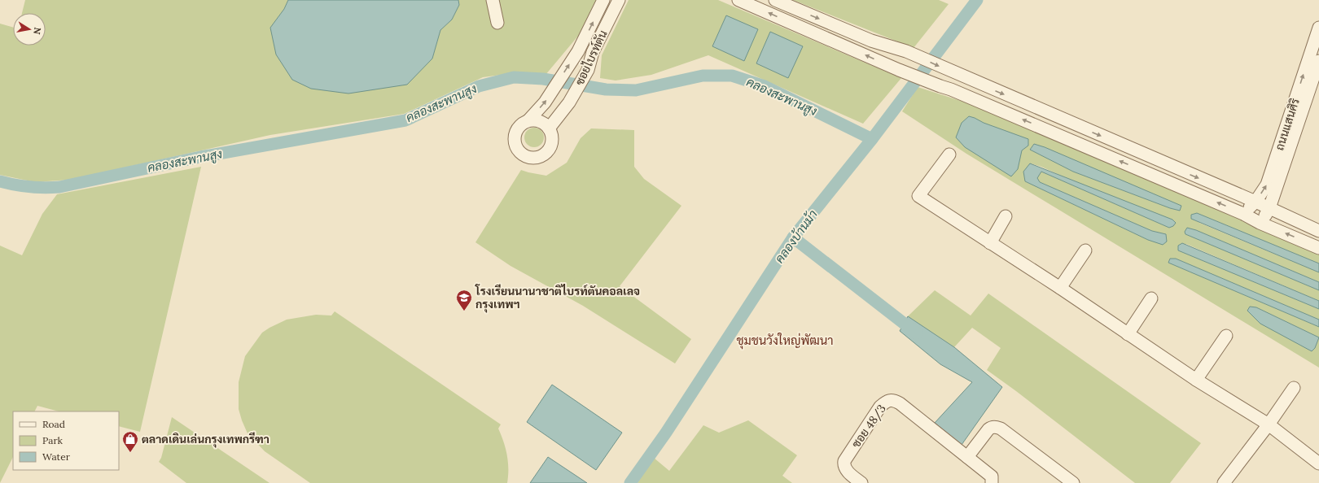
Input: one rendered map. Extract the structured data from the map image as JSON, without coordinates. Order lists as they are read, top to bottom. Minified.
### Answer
{"streets":{"street":["ซอยไบรท์ตัน","ถนนแสนศิริ","ซอย 48/3"]},"districts":["ชุมชนวังใหญ่พัฒนา"],"water":["คลองสะพานสูง","คลองบ้านม้า"],"places":{"school or university":["โรงเรียนนานาชาติไบรท์ตันคอลเลจ กรุงเทพฯ"],"shop":["ตลาดเดินเล่นกรุงเทพกรีฑา"]},"legend":["Road","Park","Water"],"north":"right"}
